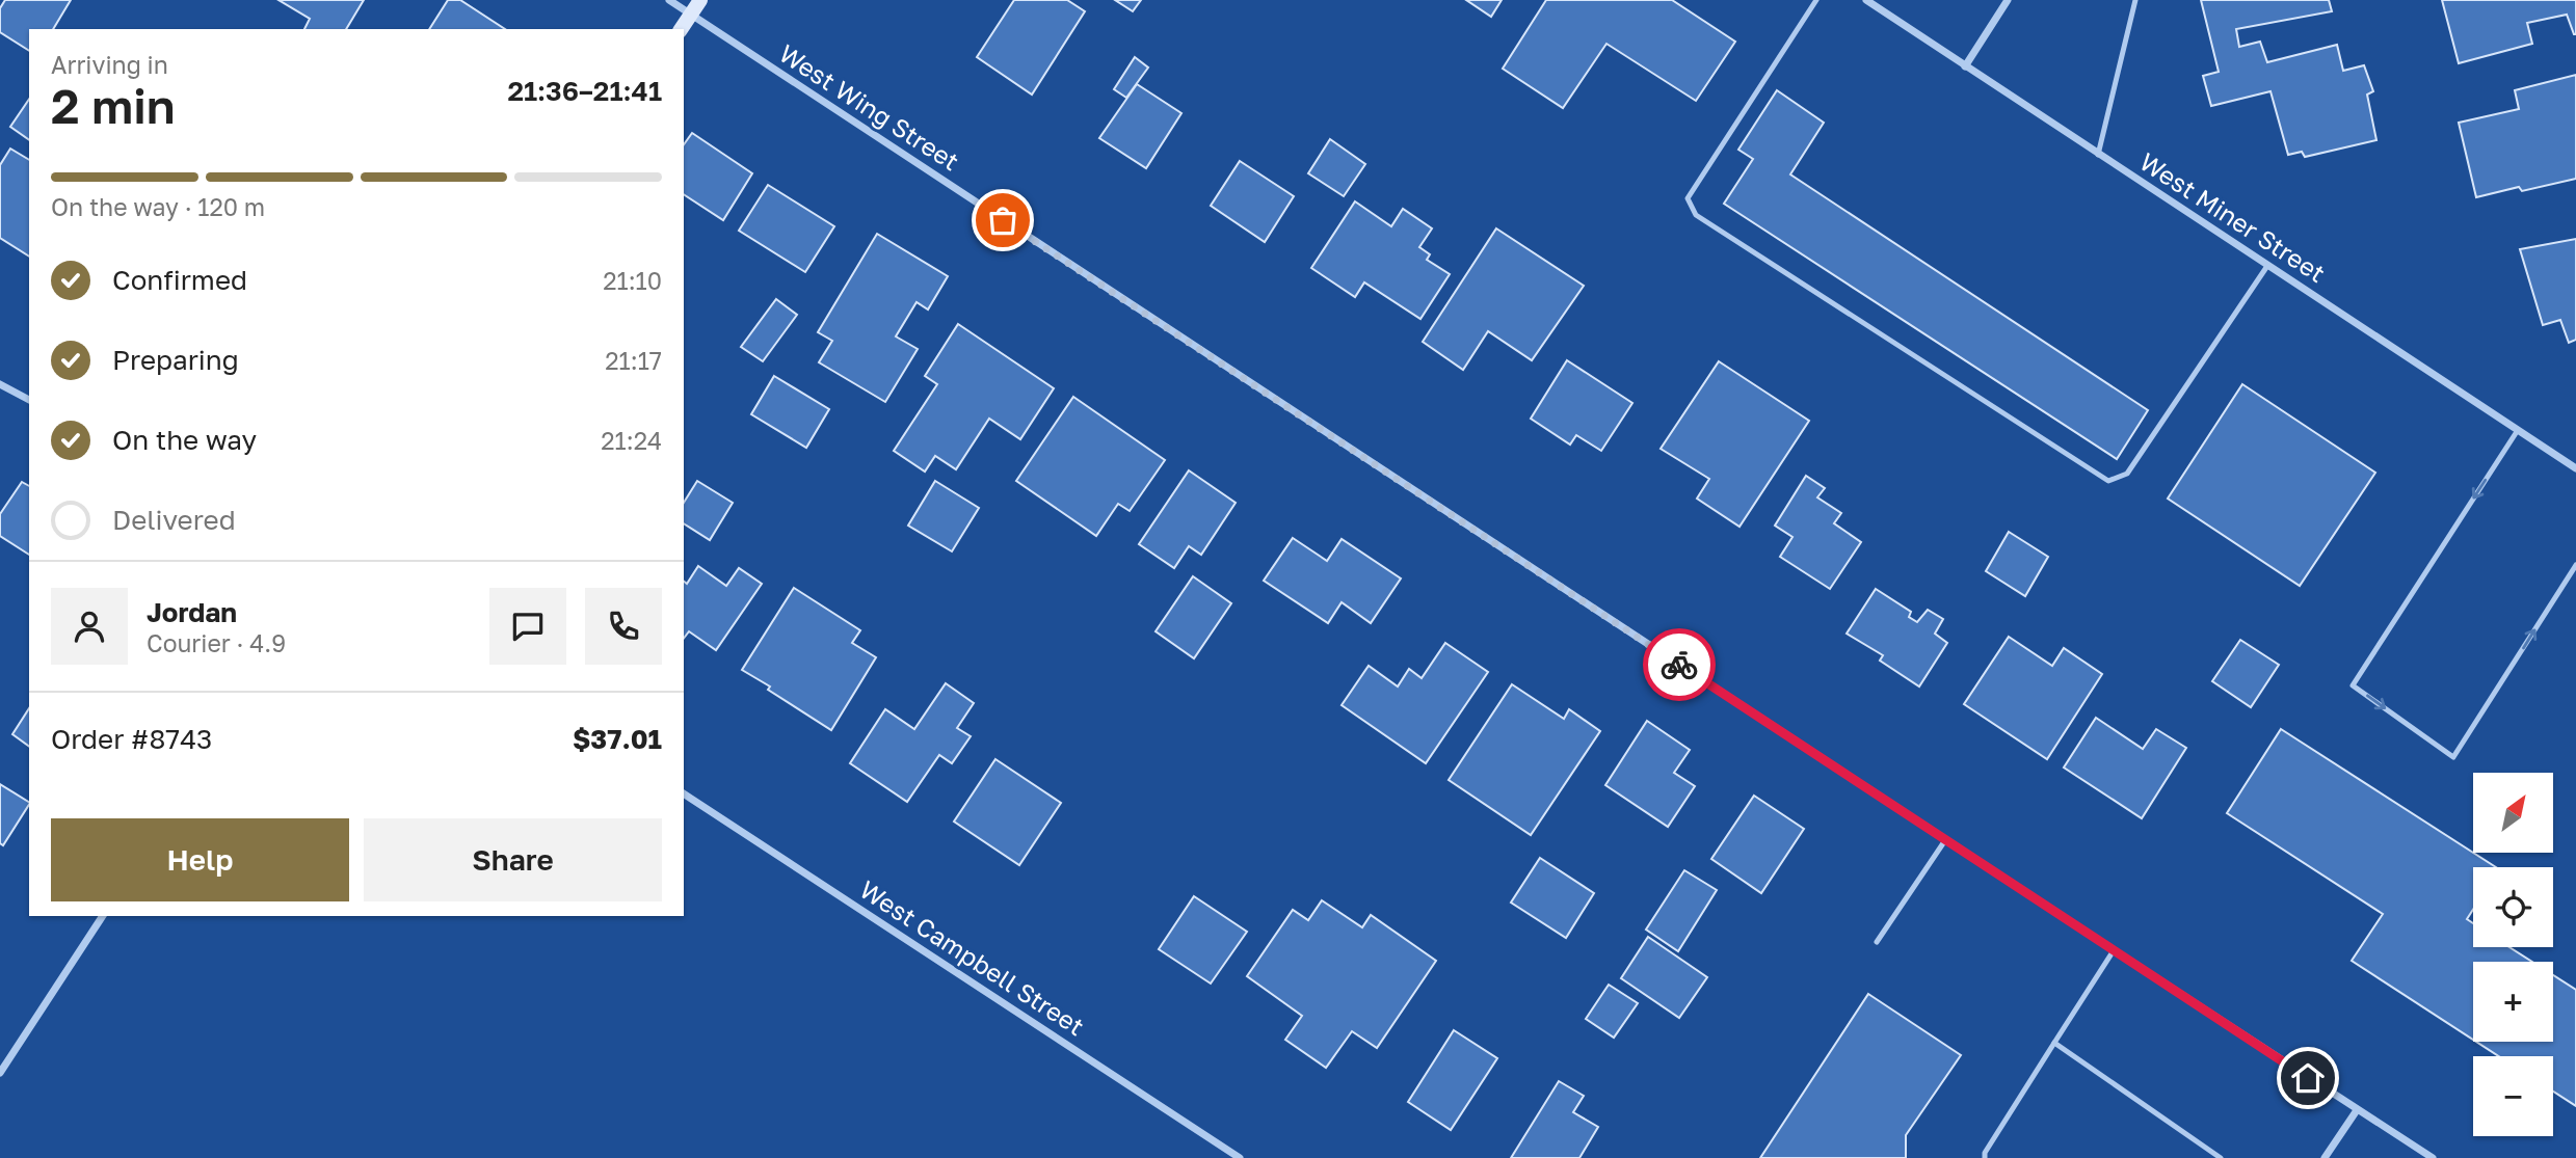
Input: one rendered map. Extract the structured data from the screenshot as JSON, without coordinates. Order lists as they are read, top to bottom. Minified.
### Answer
{"streets":{"street":["West Wing Street","West Miner Street","West Campbell Street"]},"north":"top right","page":{"heading":["2 min","Arriving in","21:36–21:41"],"panel":["Jordan","Courier · 4.9","Order #8743","$37.01"],"bar":"On the way · 120 m","list":[["Confirmed","21:10"],["Preparing","21:17"],["On the way","21:24"],"Delivered"],"map_buttons":["+","−"],"buttons":["Help","Share"]}}
